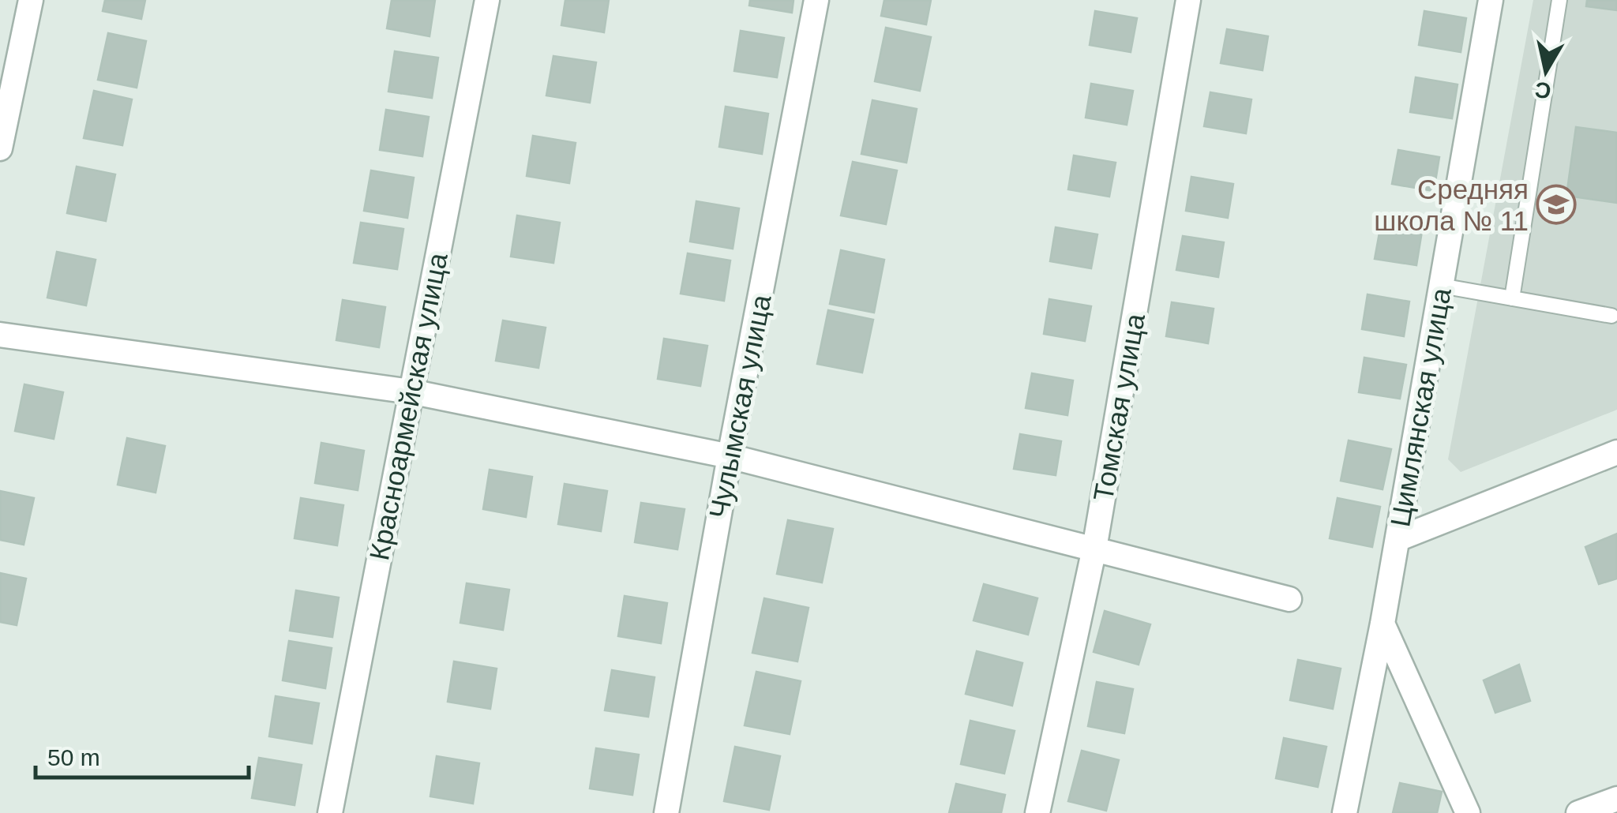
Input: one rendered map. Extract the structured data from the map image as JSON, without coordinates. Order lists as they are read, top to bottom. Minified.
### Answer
{"streets":{"street":["Красноармейская улица","Чулымская улица","Томская улица","Цимлянская улица"]},"places":{"school or university":["Средняя школа № 11"]},"scale_bar":"50 m","north":"bottom"}
